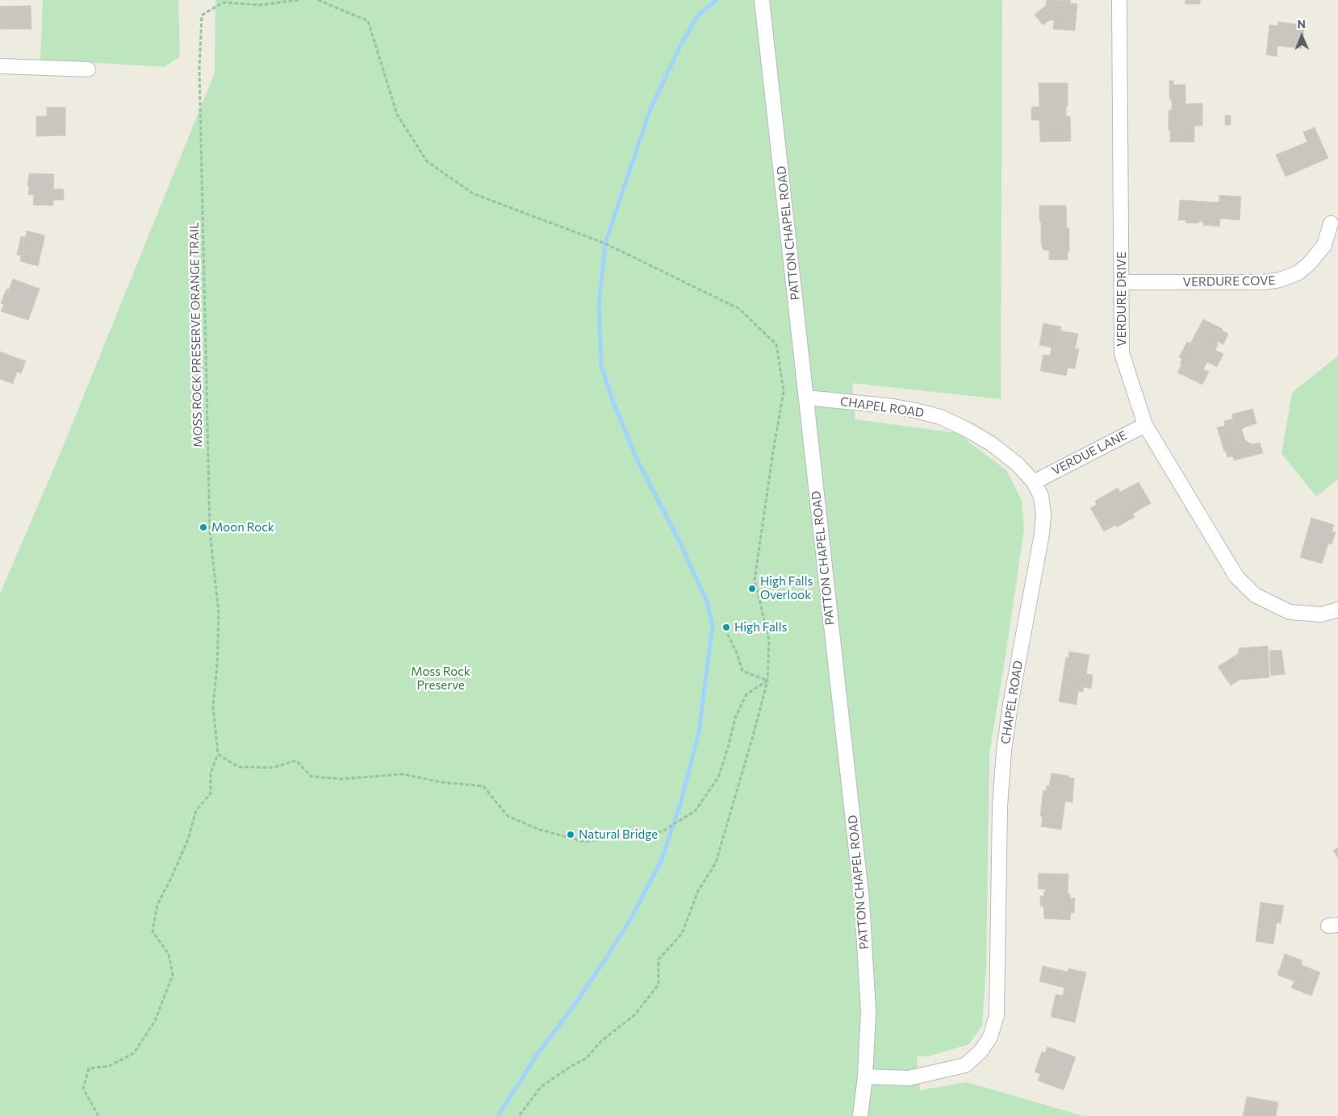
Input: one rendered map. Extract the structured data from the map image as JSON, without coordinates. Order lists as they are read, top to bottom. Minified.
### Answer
{"streets":{"street":["PATTON CHAPEL ROAD","VERDURE COVE","VERDURE DRIVE","CHAPEL ROAD","VERDUE LANE"],"path":["MOSS ROCK PRESERVE ORANGE TRAIL"]},"crossings":[["PATTON CHAPEL ROAD","CHAPEL ROAD"],["VERDURE COVE","VERDURE DRIVE"],["VERDURE DRIVE","VERDUE LANE"],["CHAPEL ROAD","VERDUE LANE"]],"parks":["Moss Rock Preserve"],"places":["Moon Rock","High Falls Overlook","High Falls","Natural Bridge"],"north":"top"}
